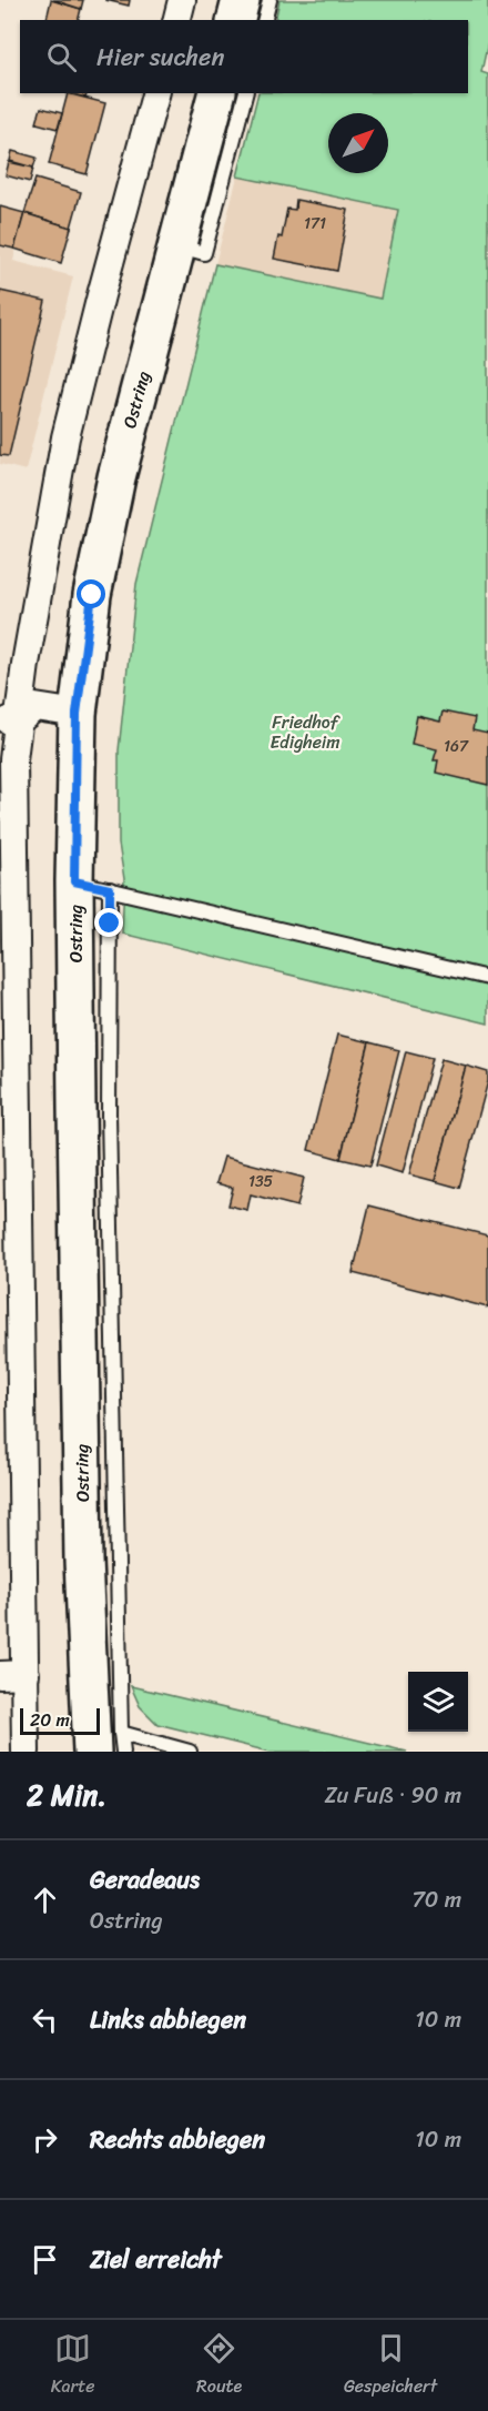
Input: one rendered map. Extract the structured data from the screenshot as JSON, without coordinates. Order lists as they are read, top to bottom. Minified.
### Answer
{"streets":{"street":["Ostring"]},"parks":["Friedhof Edigheim"],"house_numbers":["171","167","135"],"scale_bar":"20 m","north":"top right","page":{"search":"Hier suchen","scale":"20 m","heading":["2 Min.","Zu Fuß · 90 m"],"list":[["Geradeaus","Ostring","70 m"],["Links abbiegen","10 m"],["Rechts abbiegen","10 m"],"Ziel erreicht"],"nav":["Karte","Route","Gespeichert"]}}
